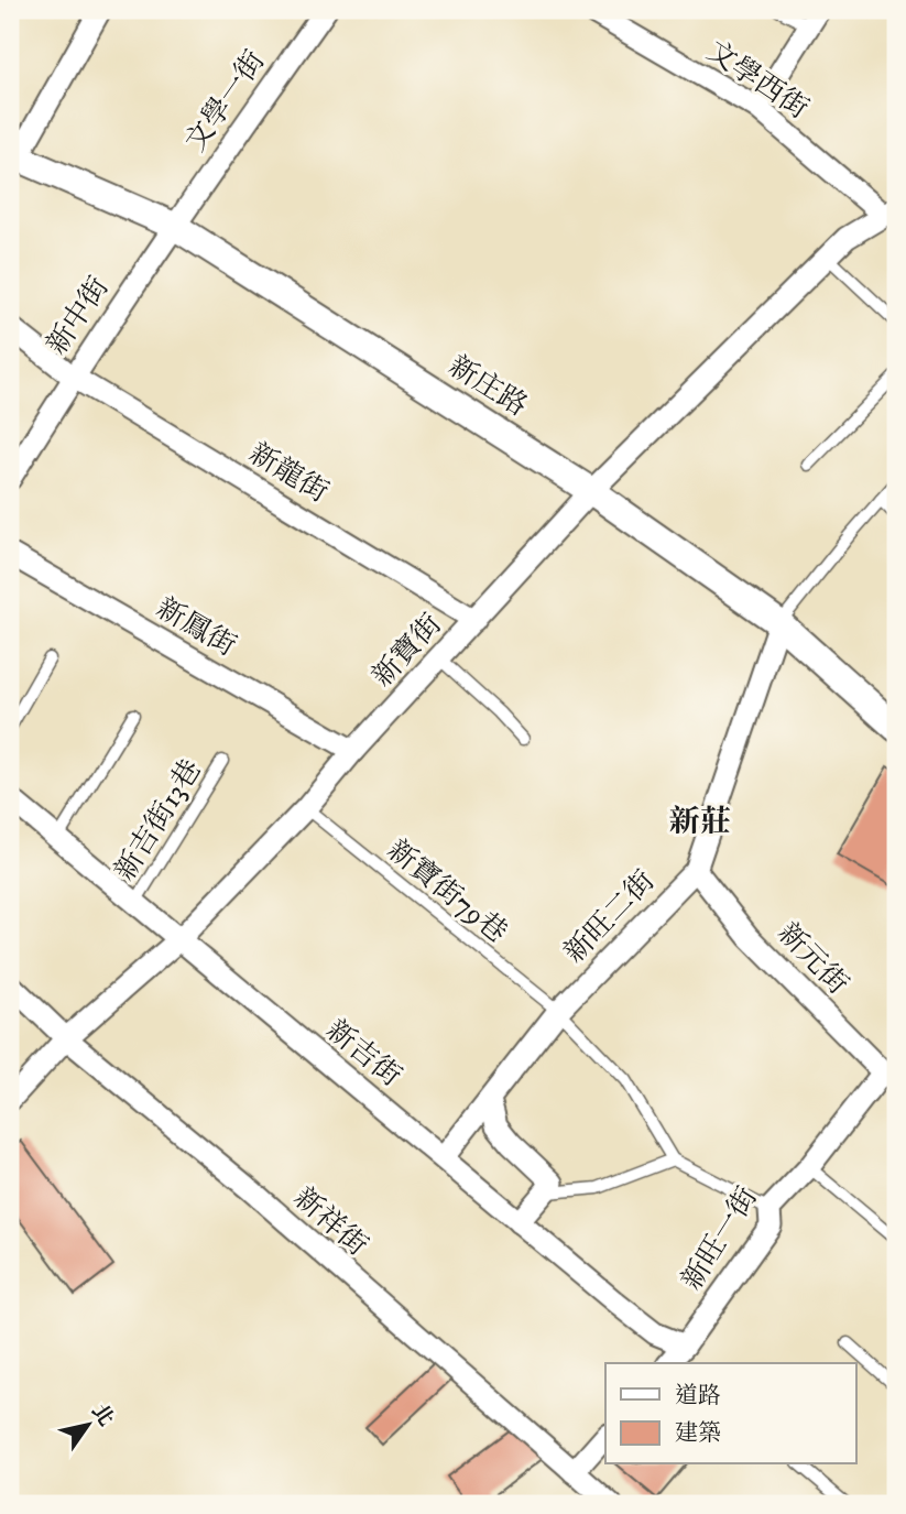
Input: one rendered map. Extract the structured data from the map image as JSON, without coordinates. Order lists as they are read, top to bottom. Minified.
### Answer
{"streets":{"street":["文學西街","文學一街","新中街","新庄路","新龍街","新鳳街","新寶街","新旺二街","新元街","新吉街","新祥街","新旺一街"],"lane":["新吉街13巷","新寶街79巷"]},"crossings":[["文學西街","新寶街"],["文學一街","新中街"],["文學一街","新庄路"],["新中街","新庄路"],["新中街","新龍街"],["新庄路","新寶街"],["新庄路","新旺二街"],["新龍街","新寶街"],["新鳳街","新寶街"],["新寶街","新寶街79巷"],["新寶街","新吉街"],["新寶街","新祥街"],["新吉街13巷","新吉街"],["新寶街79巷","新旺二街"],["新旺二街","新元街"],["新旺二街","新吉街"],["新元街","新旺一街"],["新吉街","新旺一街"]],"districts":["新莊"],"legend":["道路","建築"],"north":"top right"}
